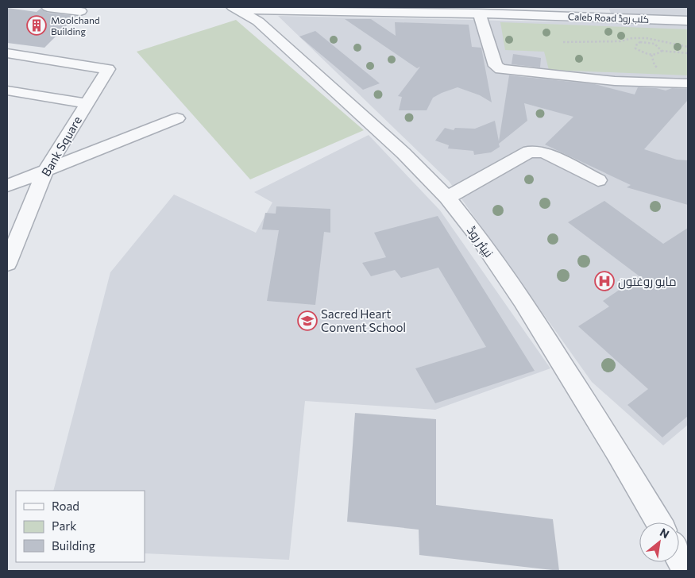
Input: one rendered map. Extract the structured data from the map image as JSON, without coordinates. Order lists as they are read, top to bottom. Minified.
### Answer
{"streets":{"street":["Caleb Road کلب روڈ","Bank Square","نیپئر روڈ"]},"crossings":[["Caleb Road کلب روڈ","نیپئر روڈ"]],"places":{"building":["Moolchand Building"],"hospital":["مایو روغتون"],"school or university":["Sacred Heart Convent School"]},"legend":["Road","Park","Building"],"north":"top right"}
